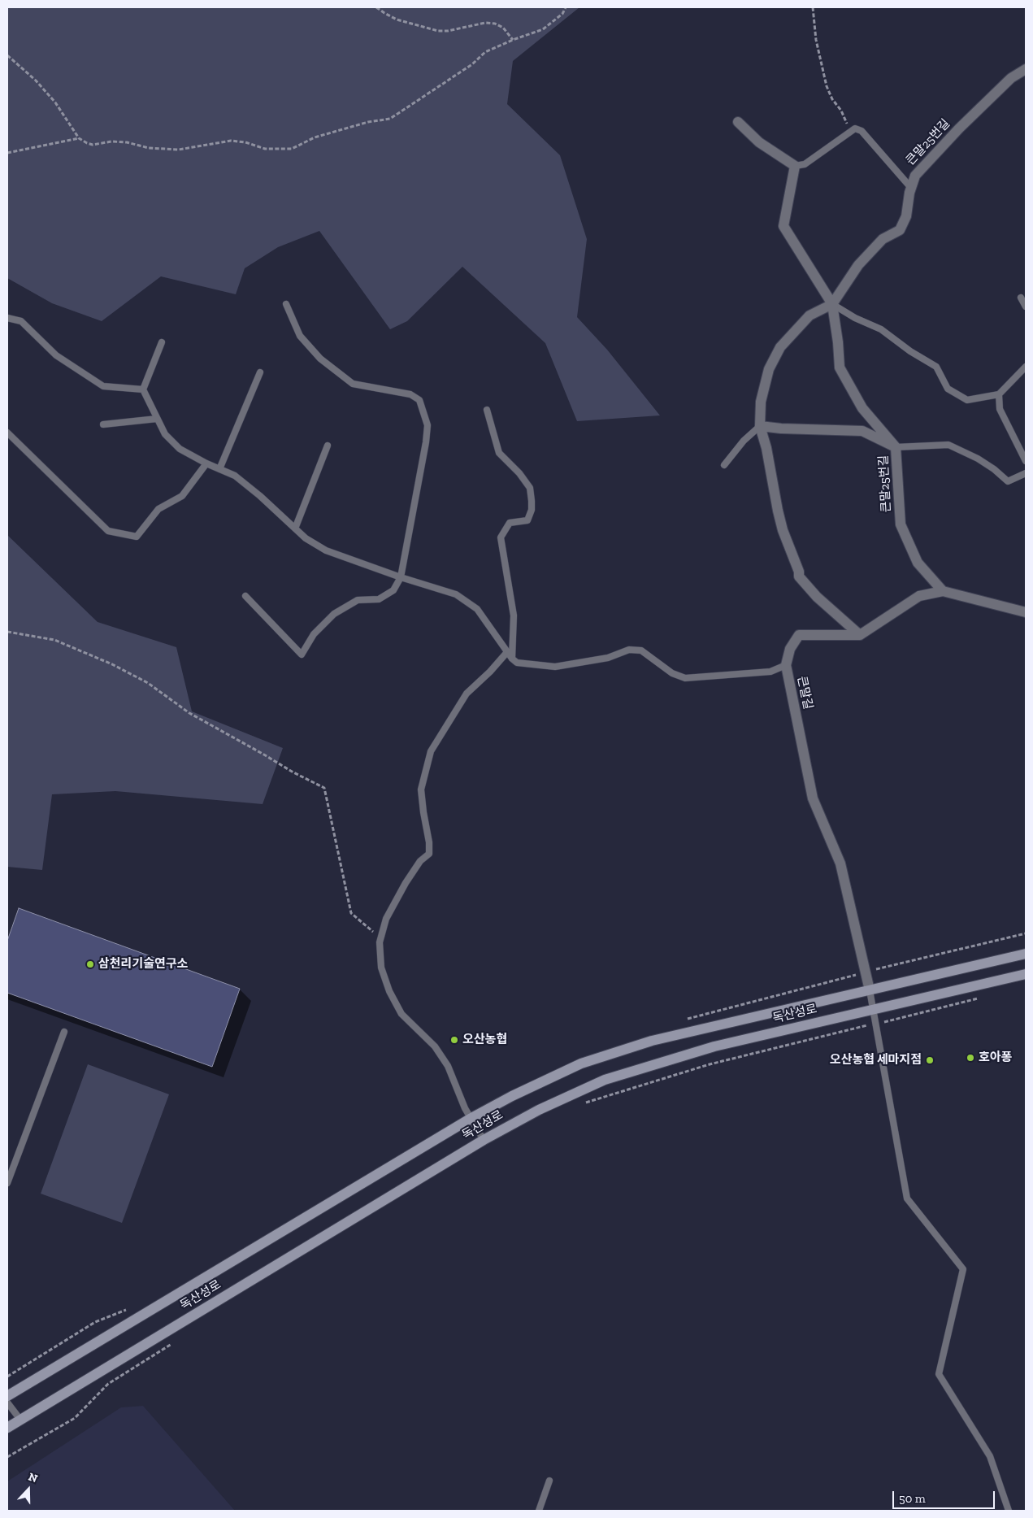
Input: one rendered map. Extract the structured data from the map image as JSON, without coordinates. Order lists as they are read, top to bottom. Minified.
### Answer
{"streets":{"street":["큰말25번길","큰말길","독산성로"]},"crossings":[["큰말길","독산성로"]],"places":["삼천리기술연구소","오산농협","호아퐁","오산농협 세마지점"],"scale_bar":"50 m","north":"top"}
